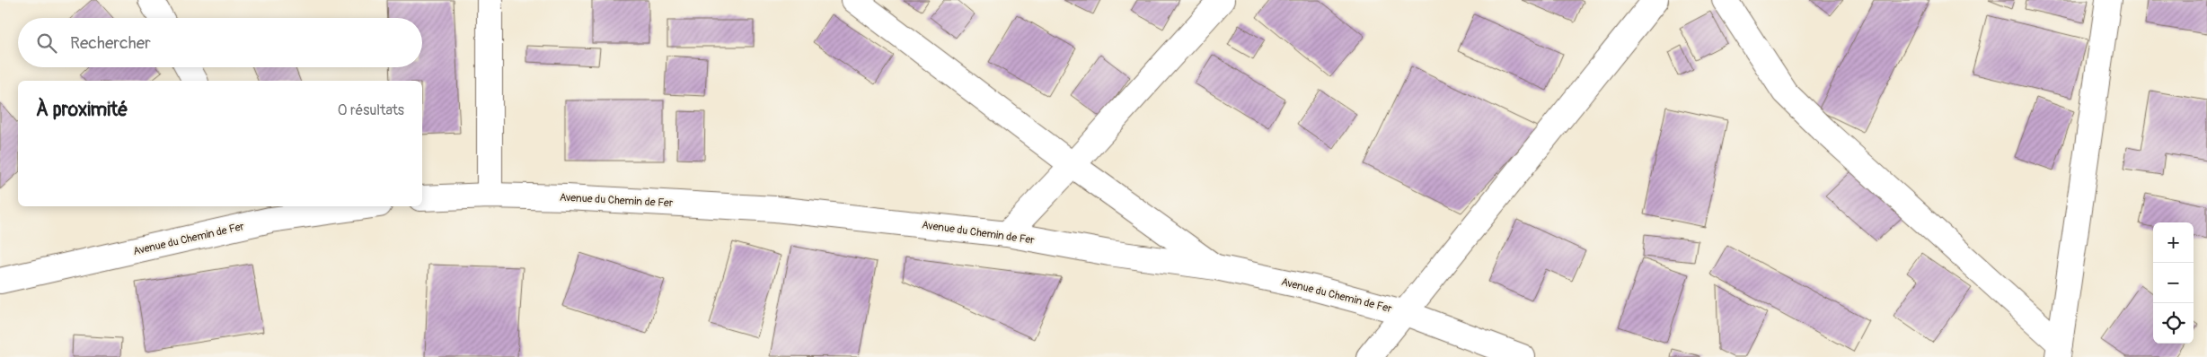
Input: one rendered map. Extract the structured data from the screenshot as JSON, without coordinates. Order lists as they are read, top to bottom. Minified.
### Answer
{"streets":{"street":["Avenue du Chemin de Fer"]},"page":{"search":"Rechercher","heading":["À proximité","0 résultats"],"map_buttons":["+","−"]}}
